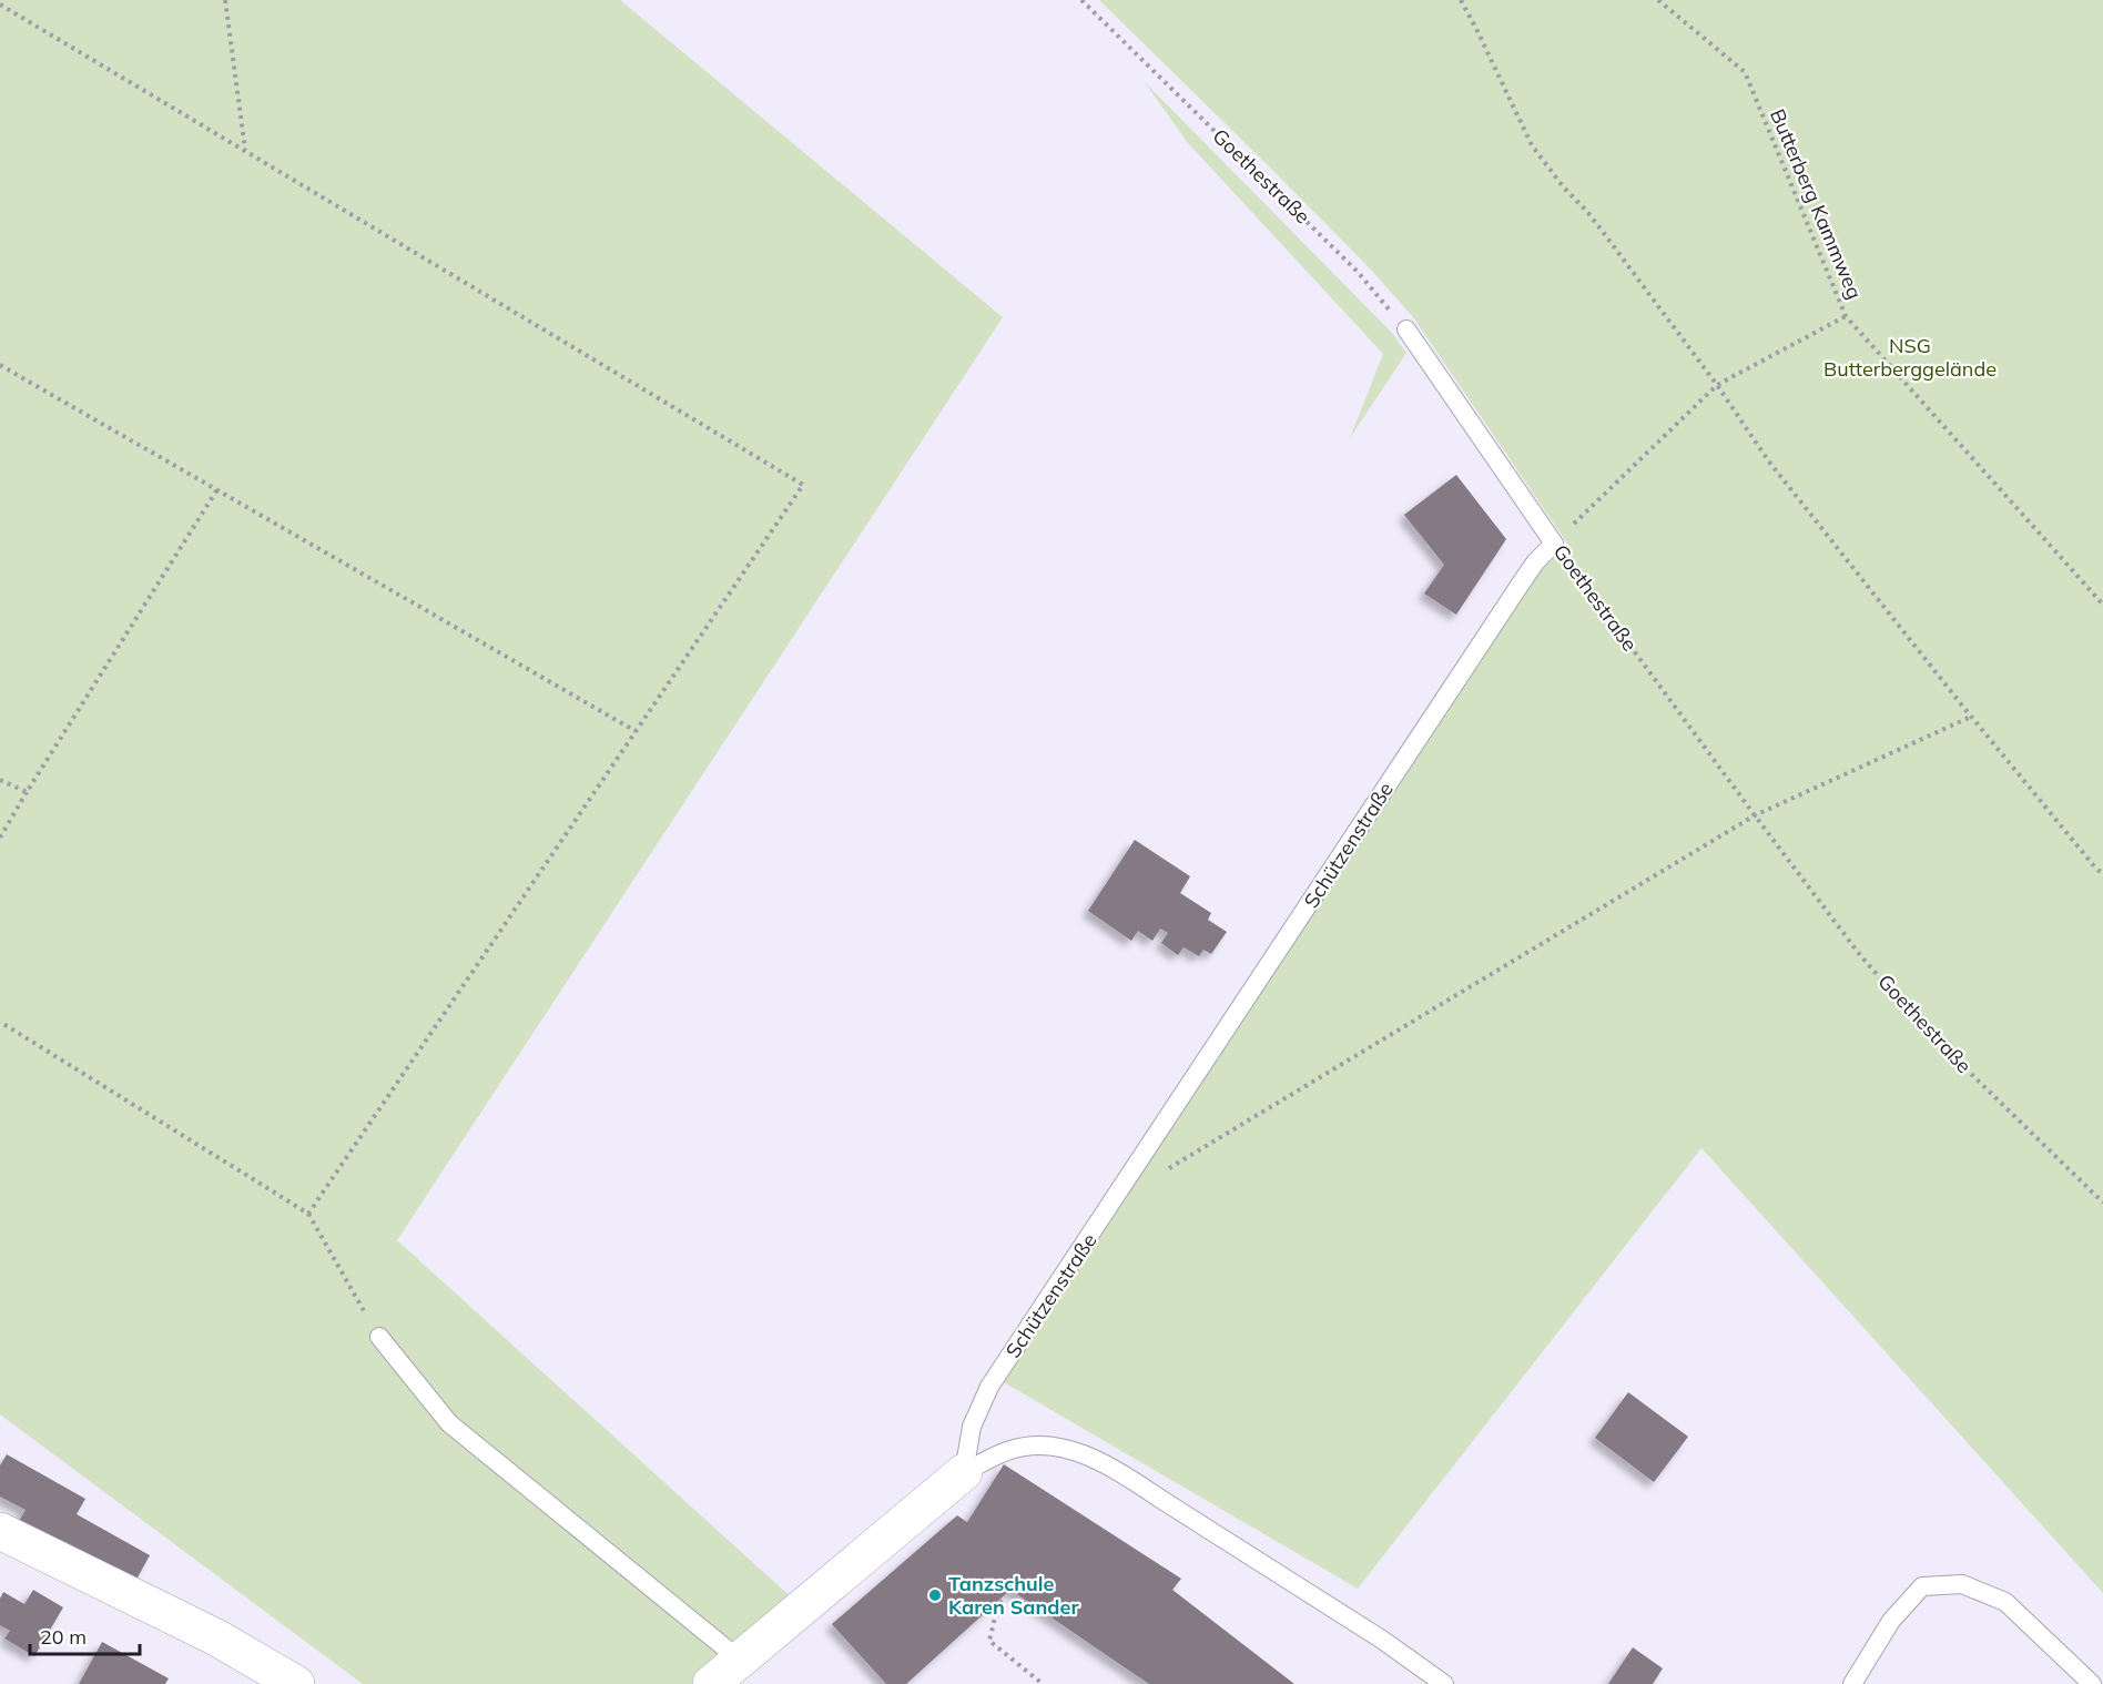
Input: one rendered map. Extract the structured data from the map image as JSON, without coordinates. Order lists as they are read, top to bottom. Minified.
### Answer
{"streets":{"lane":["Goethestraße","Schützenstraße"],"path":["Butterberg Kammweg"]},"crossings":[["Goethestraße","Schützenstraße"]],"parks":["NSG Butterberggelände"],"places":["Tanzschule Karen Sander"],"scale_bar":"20 m"}
